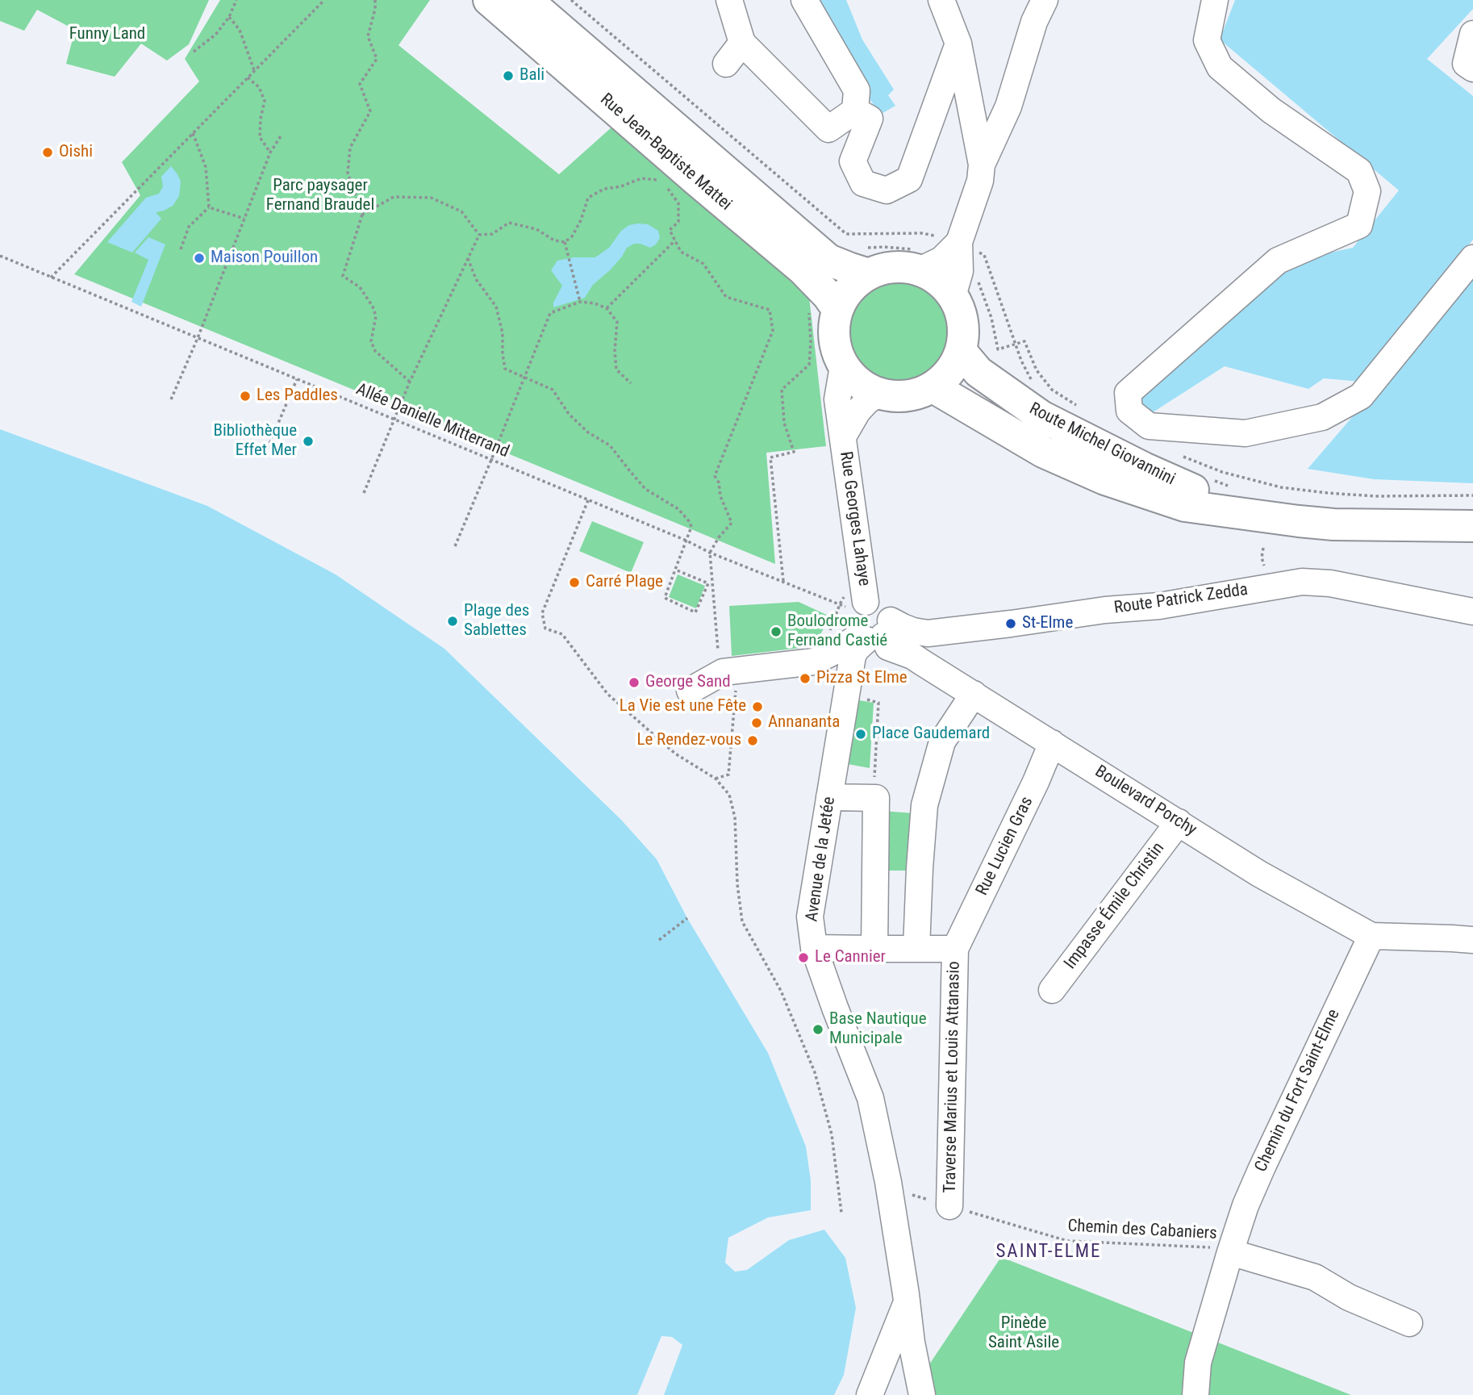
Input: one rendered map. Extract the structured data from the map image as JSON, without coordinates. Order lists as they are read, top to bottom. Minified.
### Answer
{"streets":{"main road":["Rue Jean-Baptiste Mattei","Route Michel Giovannini"],"street":["Rue Georges Lahaye","Route Patrick Zedda","Boulevard Porchy","Rue Lucien Gras","Avenue de la Jetée","Impasse Émile Christin","Traverse Marius et Louis Attanasio","Chemin du Fort Saint-Elme"],"path":["Allée Danielle Mitterrand","Chemin des Cabaniers"]},"crossings":[["Allée Danielle Mitterrand","Rue Georges Lahaye"],["Allée Danielle Mitterrand","Route Patrick Zedda"],["Allée Danielle Mitterrand","Boulevard Porchy"],["Allée Danielle Mitterrand","Avenue de la Jetée"],["Rue Georges Lahaye","Route Patrick Zedda"],["Rue Georges Lahaye","Boulevard Porchy"],["Rue Georges Lahaye","Avenue de la Jetée"],["Route Patrick Zedda","Boulevard Porchy"],["Route Patrick Zedda","Avenue de la Jetée"],["Boulevard Porchy","Rue Lucien Gras"],["Boulevard Porchy","Avenue de la Jetée"],["Boulevard Porchy","Impasse Émile Christin"],["Boulevard Porchy","Chemin du Fort Saint-Elme"],["Rue Lucien Gras","Traverse Marius et Louis Attanasio"],["Avenue de la Jetée","Chemin des Cabaniers"],["Traverse Marius et Louis Attanasio","Chemin des Cabaniers"],["Chemin du Fort Saint-Elme","Chemin des Cabaniers"]],"districts":["SAINT-ELME"],"parks":["Funny Land","Parc paysager Fernand Braudel","Pinède Saint Asile"],"places":["Bali","Oishi","Maison Pouillon","Les Paddles","Bibliothèque Effet Mer","Carré Plage","Plage des Sablettes","St-Elme","Boulodrome Fernand Castié","Pizza St Elme","George Sand","La Vie est une Fête","Annananta","Place Gaudemard","Le Rendez-vous","Le Cannier","Base Nautique Municipale"]}
